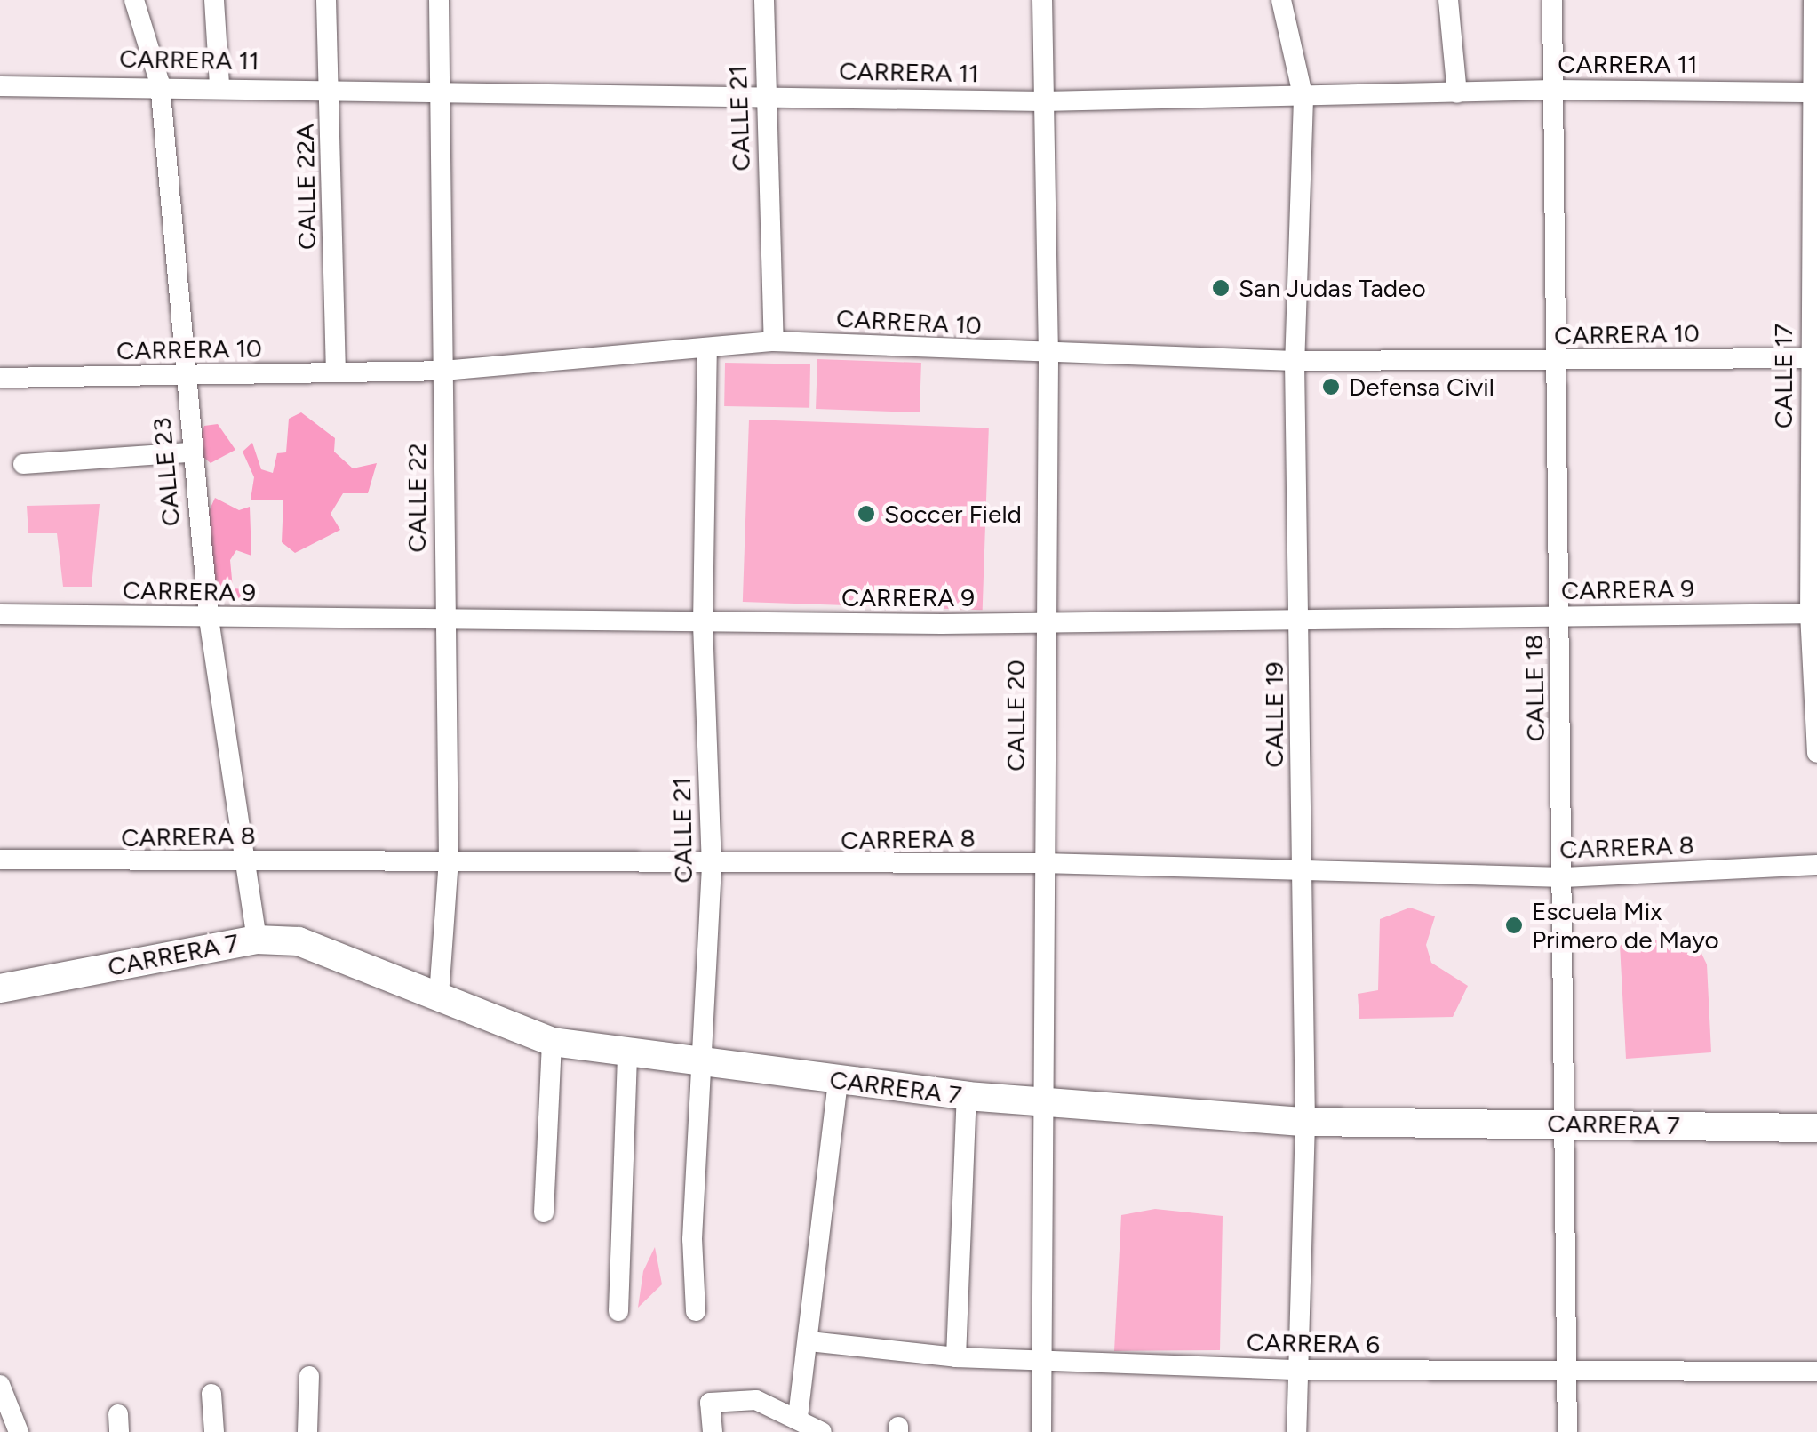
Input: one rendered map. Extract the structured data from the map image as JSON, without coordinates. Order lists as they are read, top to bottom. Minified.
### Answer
{"streets":{"street":["CARRERA 11","CALLE 21","CALLE 22A","CARRERA 10","CALLE 17","CALLE 23","CALLE 22","CARRERA 9","CALLE 18","CALLE 19","CALLE 20","CARRERA 8","CARRERA 7","CARRERA 6"]},"crossings":[["CARRERA 11","CALLE 21"],["CARRERA 11","CALLE 22A"],["CARRERA 11","CALLE 17"],["CARRERA 11","CALLE 23"],["CARRERA 11","CALLE 22"],["CARRERA 11","CALLE 18"],["CARRERA 11","CALLE 19"],["CARRERA 11","CALLE 20"],["CALLE 21","CARRERA 10"],["CALLE 21","CARRERA 9"],["CALLE 21","CARRERA 8"],["CALLE 21","CARRERA 7"],["CALLE 22A","CARRERA 10"],["CARRERA 10","CALLE 17"],["CARRERA 10","CALLE 23"],["CARRERA 10","CALLE 22"],["CARRERA 10","CALLE 18"],["CARRERA 10","CALLE 19"],["CARRERA 10","CALLE 20"],["CALLE 17","CARRERA 9"],["CALLE 23","CARRERA 9"],["CALLE 23","CARRERA 8"],["CALLE 23","CARRERA 7"],["CALLE 22","CARRERA 9"],["CALLE 22","CARRERA 8"],["CALLE 22","CARRERA 7"],["CARRERA 9","CALLE 18"],["CARRERA 9","CALLE 19"],["CARRERA 9","CALLE 20"],["CALLE 18","CARRERA 8"],["CALLE 18","CARRERA 7"],["CALLE 18","CARRERA 6"],["CALLE 19","CARRERA 8"],["CALLE 19","CARRERA 7"],["CALLE 19","CARRERA 6"],["CALLE 20","CARRERA 8"],["CALLE 20","CARRERA 7"],["CALLE 20","CARRERA 6"]],"places":["San Judas Tadeo","Defensa Civil","Soccer Field","Escuela Mix Primero de Mayo"]}
